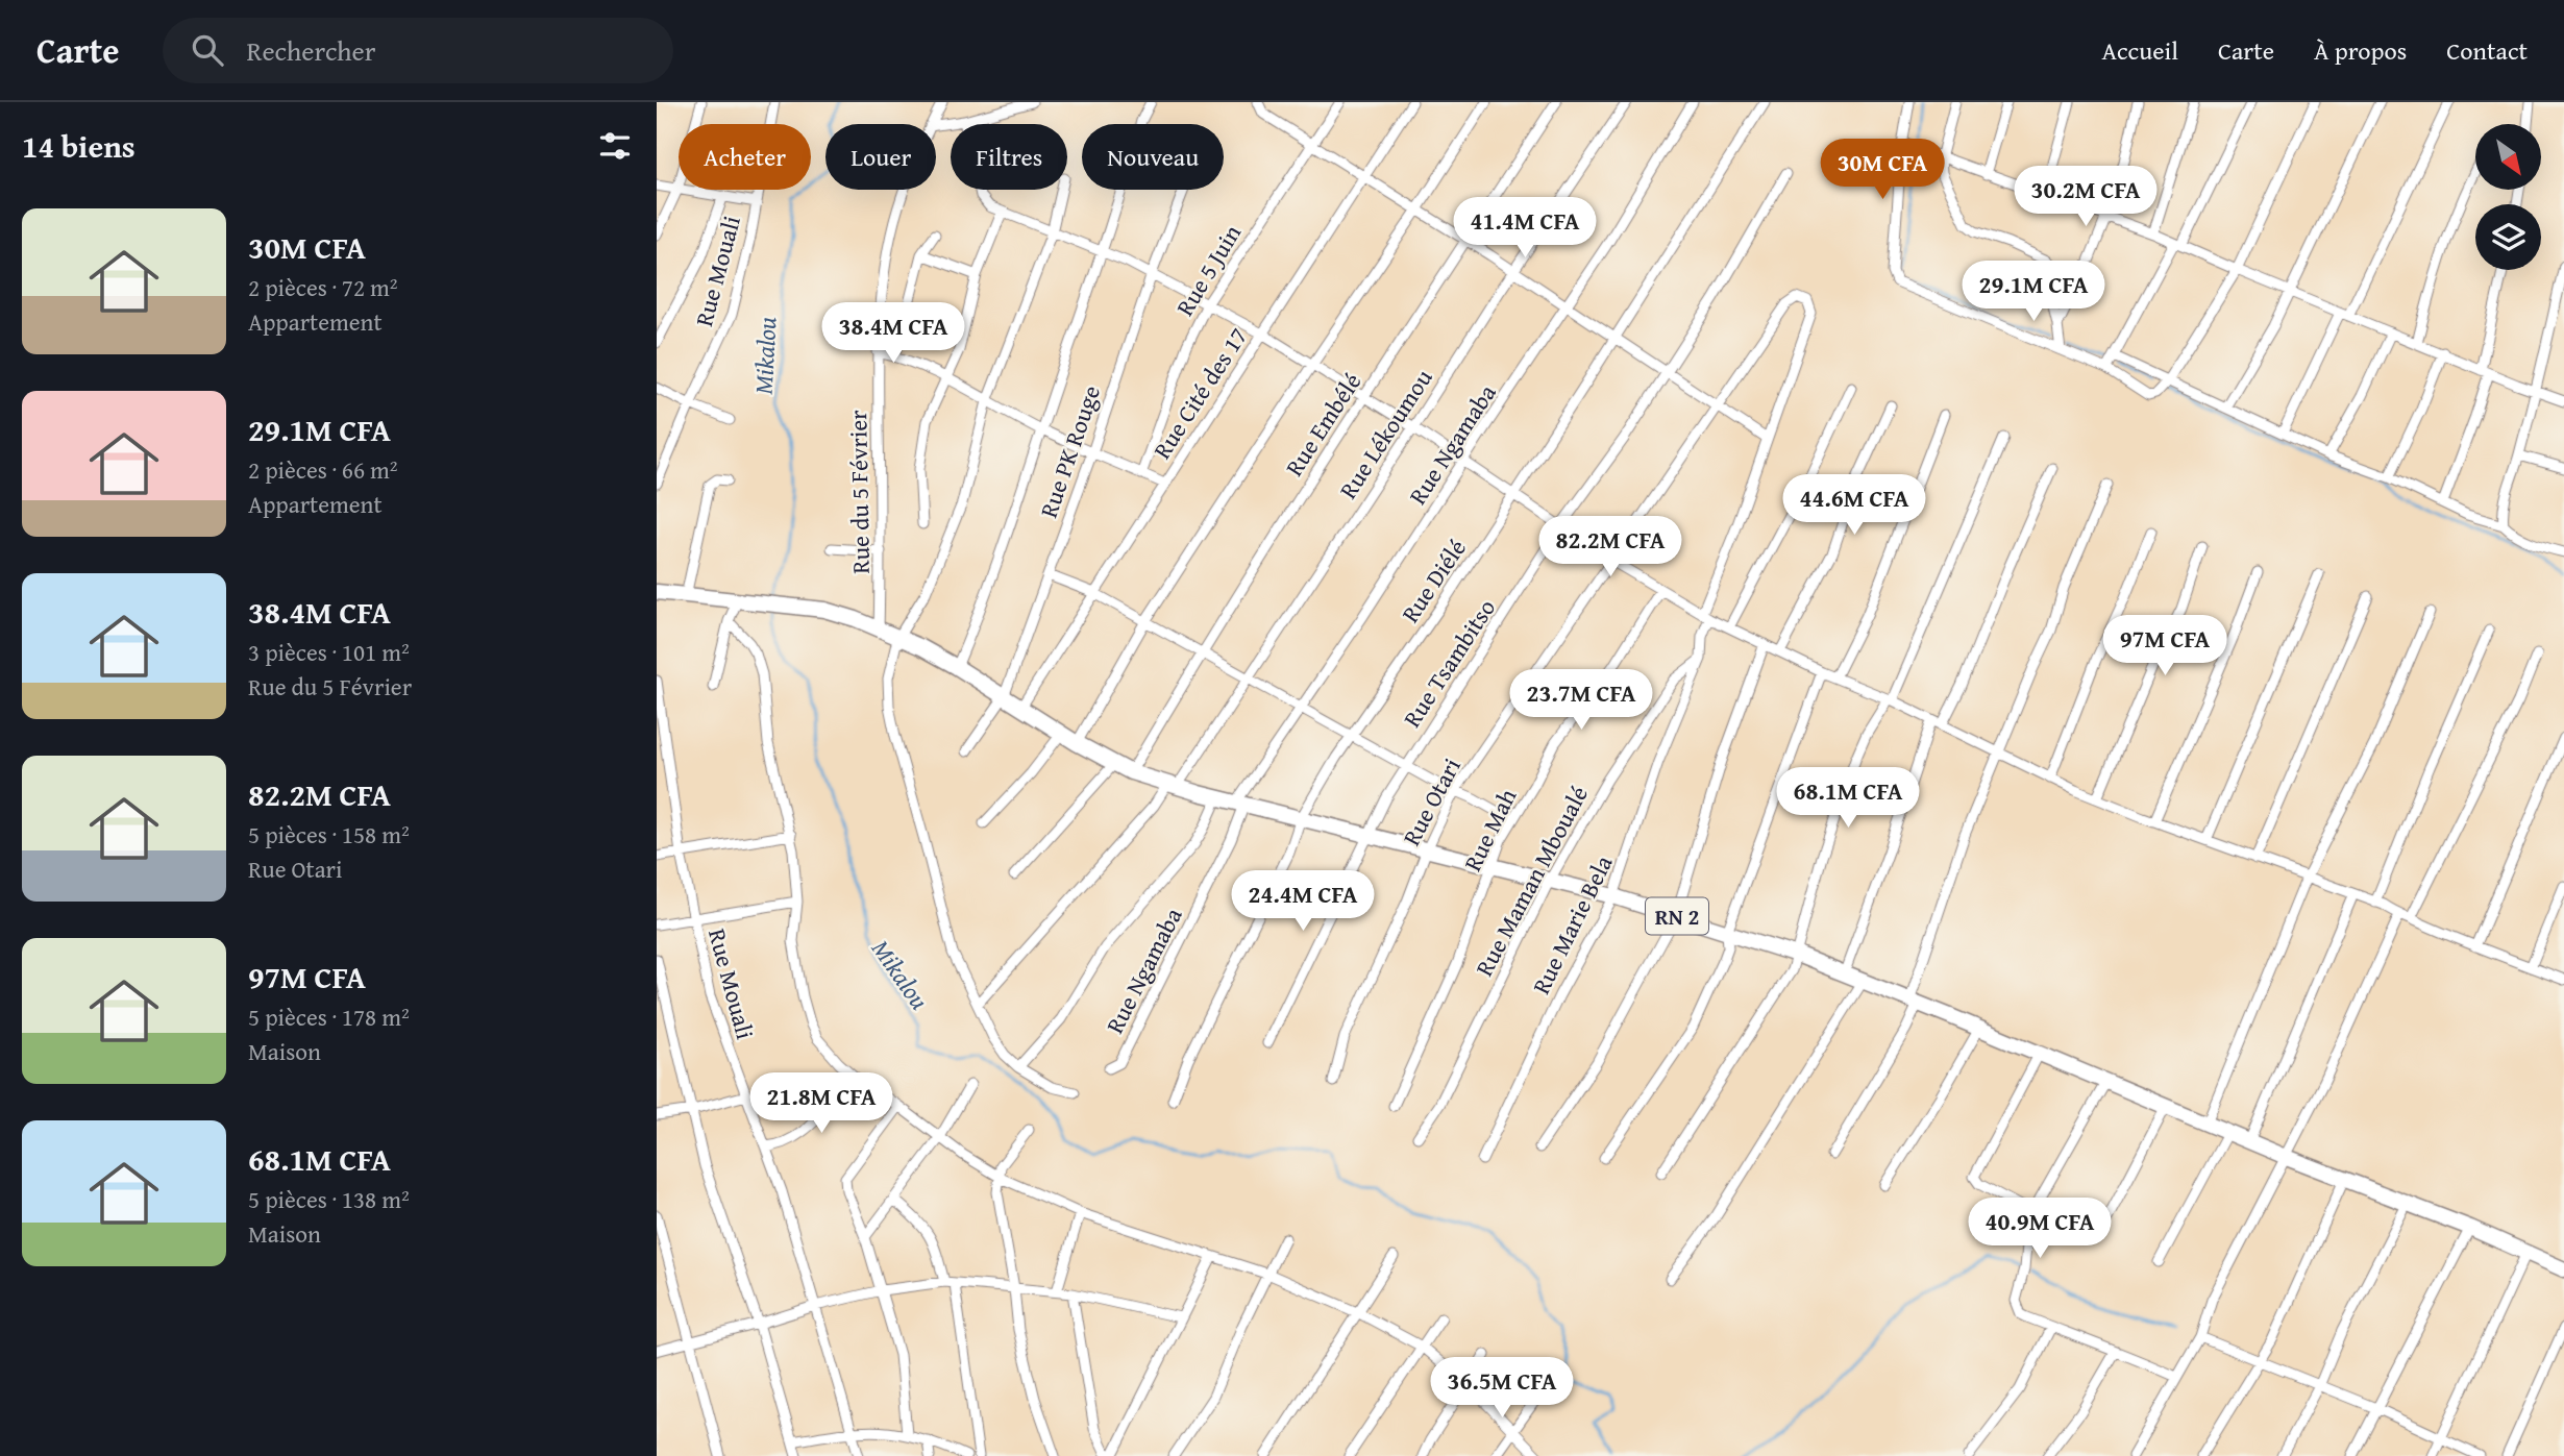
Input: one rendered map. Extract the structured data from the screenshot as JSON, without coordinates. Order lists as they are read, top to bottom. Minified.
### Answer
{"streets":{"highway":["RN 2"],"street":["Rue 5 Juin","Rue Mouali","Rue Cité des 17","Rue Embélé","Rue Lékoumou","Rue Ngamaba","Rue PK Rouge","Rue du 5 Février","Rue Diélé","Rue Tsambitso","Rue Otari","Rue Mah","Rue Maman Mboualé","Rue Marie Bela"]},"crossings":[["Rue Cité des 17","RN 2"],["Rue Embélé","RN 2"],["Rue Lékoumou","RN 2"],["Rue Ngamaba","RN 2"],["Rue PK Rouge","RN 2"],["Rue du 5 Février","RN 2"],["Rue Diélé","RN 2"],["Rue Tsambitso","RN 2"],["Rue Otari","RN 2"],["Rue Otari","Rue Marie Bela"],["Rue Mah","RN 2"],["Rue Maman Mboualé","RN 2"],["Rue Maman Mboualé","Rue Marie Bela"],["RN 2","Rue Marie Bela"]],"water":["Mikalou"],"north":"bottom right","page":{"header":"Carte","search":"Rechercher","nav":["Accueil","Carte","À propos","Contact"],"heading":"14 biens","chip":["Acheter","Louer","Filtres","Nouveau"],"price":["30M CFA","30.2M CFA","41.4M CFA","29.1M CFA","38.4M CFA","44.6M CFA","82.2M CFA","97M CFA","23.7M CFA","68.1M CFA","24.4M CFA","21.8M CFA","40.9M CFA","36.5M CFA"],"list":[{"name":"30M CFA","note":"2 pièces · 72 m² · Appartement"},{"name":"29.1M CFA","note":"2 pièces · 66 m² · Appartement"},{"name":"38.4M CFA","note":"3 pièces · 101 m² · Rue du 5 Février"},{"name":"82.2M CFA","note":"5 pièces · 158 m² · Rue Otari"},{"name":"97M CFA","note":"5 pièces · 178 m² · Maison"},{"name":"68.1M CFA","note":"5 pièces · 138 m² · Maison"}]}}
